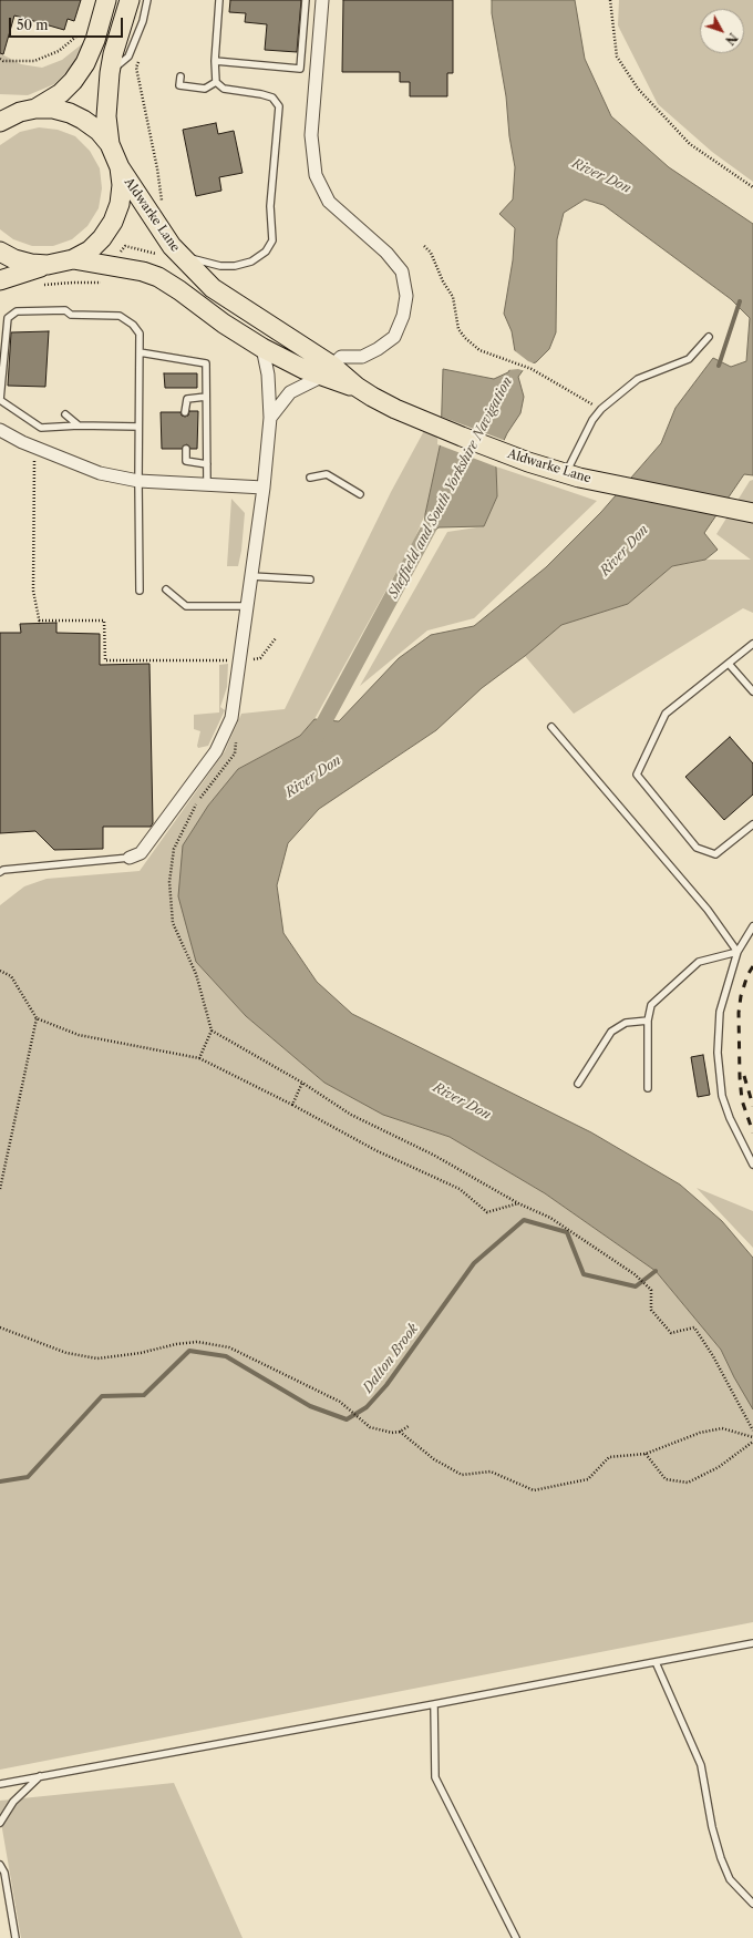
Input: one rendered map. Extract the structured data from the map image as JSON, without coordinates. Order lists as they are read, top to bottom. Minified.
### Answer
{"streets":{"main road":["Aldwarke Lane"]},"water":["River Don","Sheffield and South Yorkshire Navigation","Dalton Brook"],"scale_bar":"50 m","north":"bottom right"}
